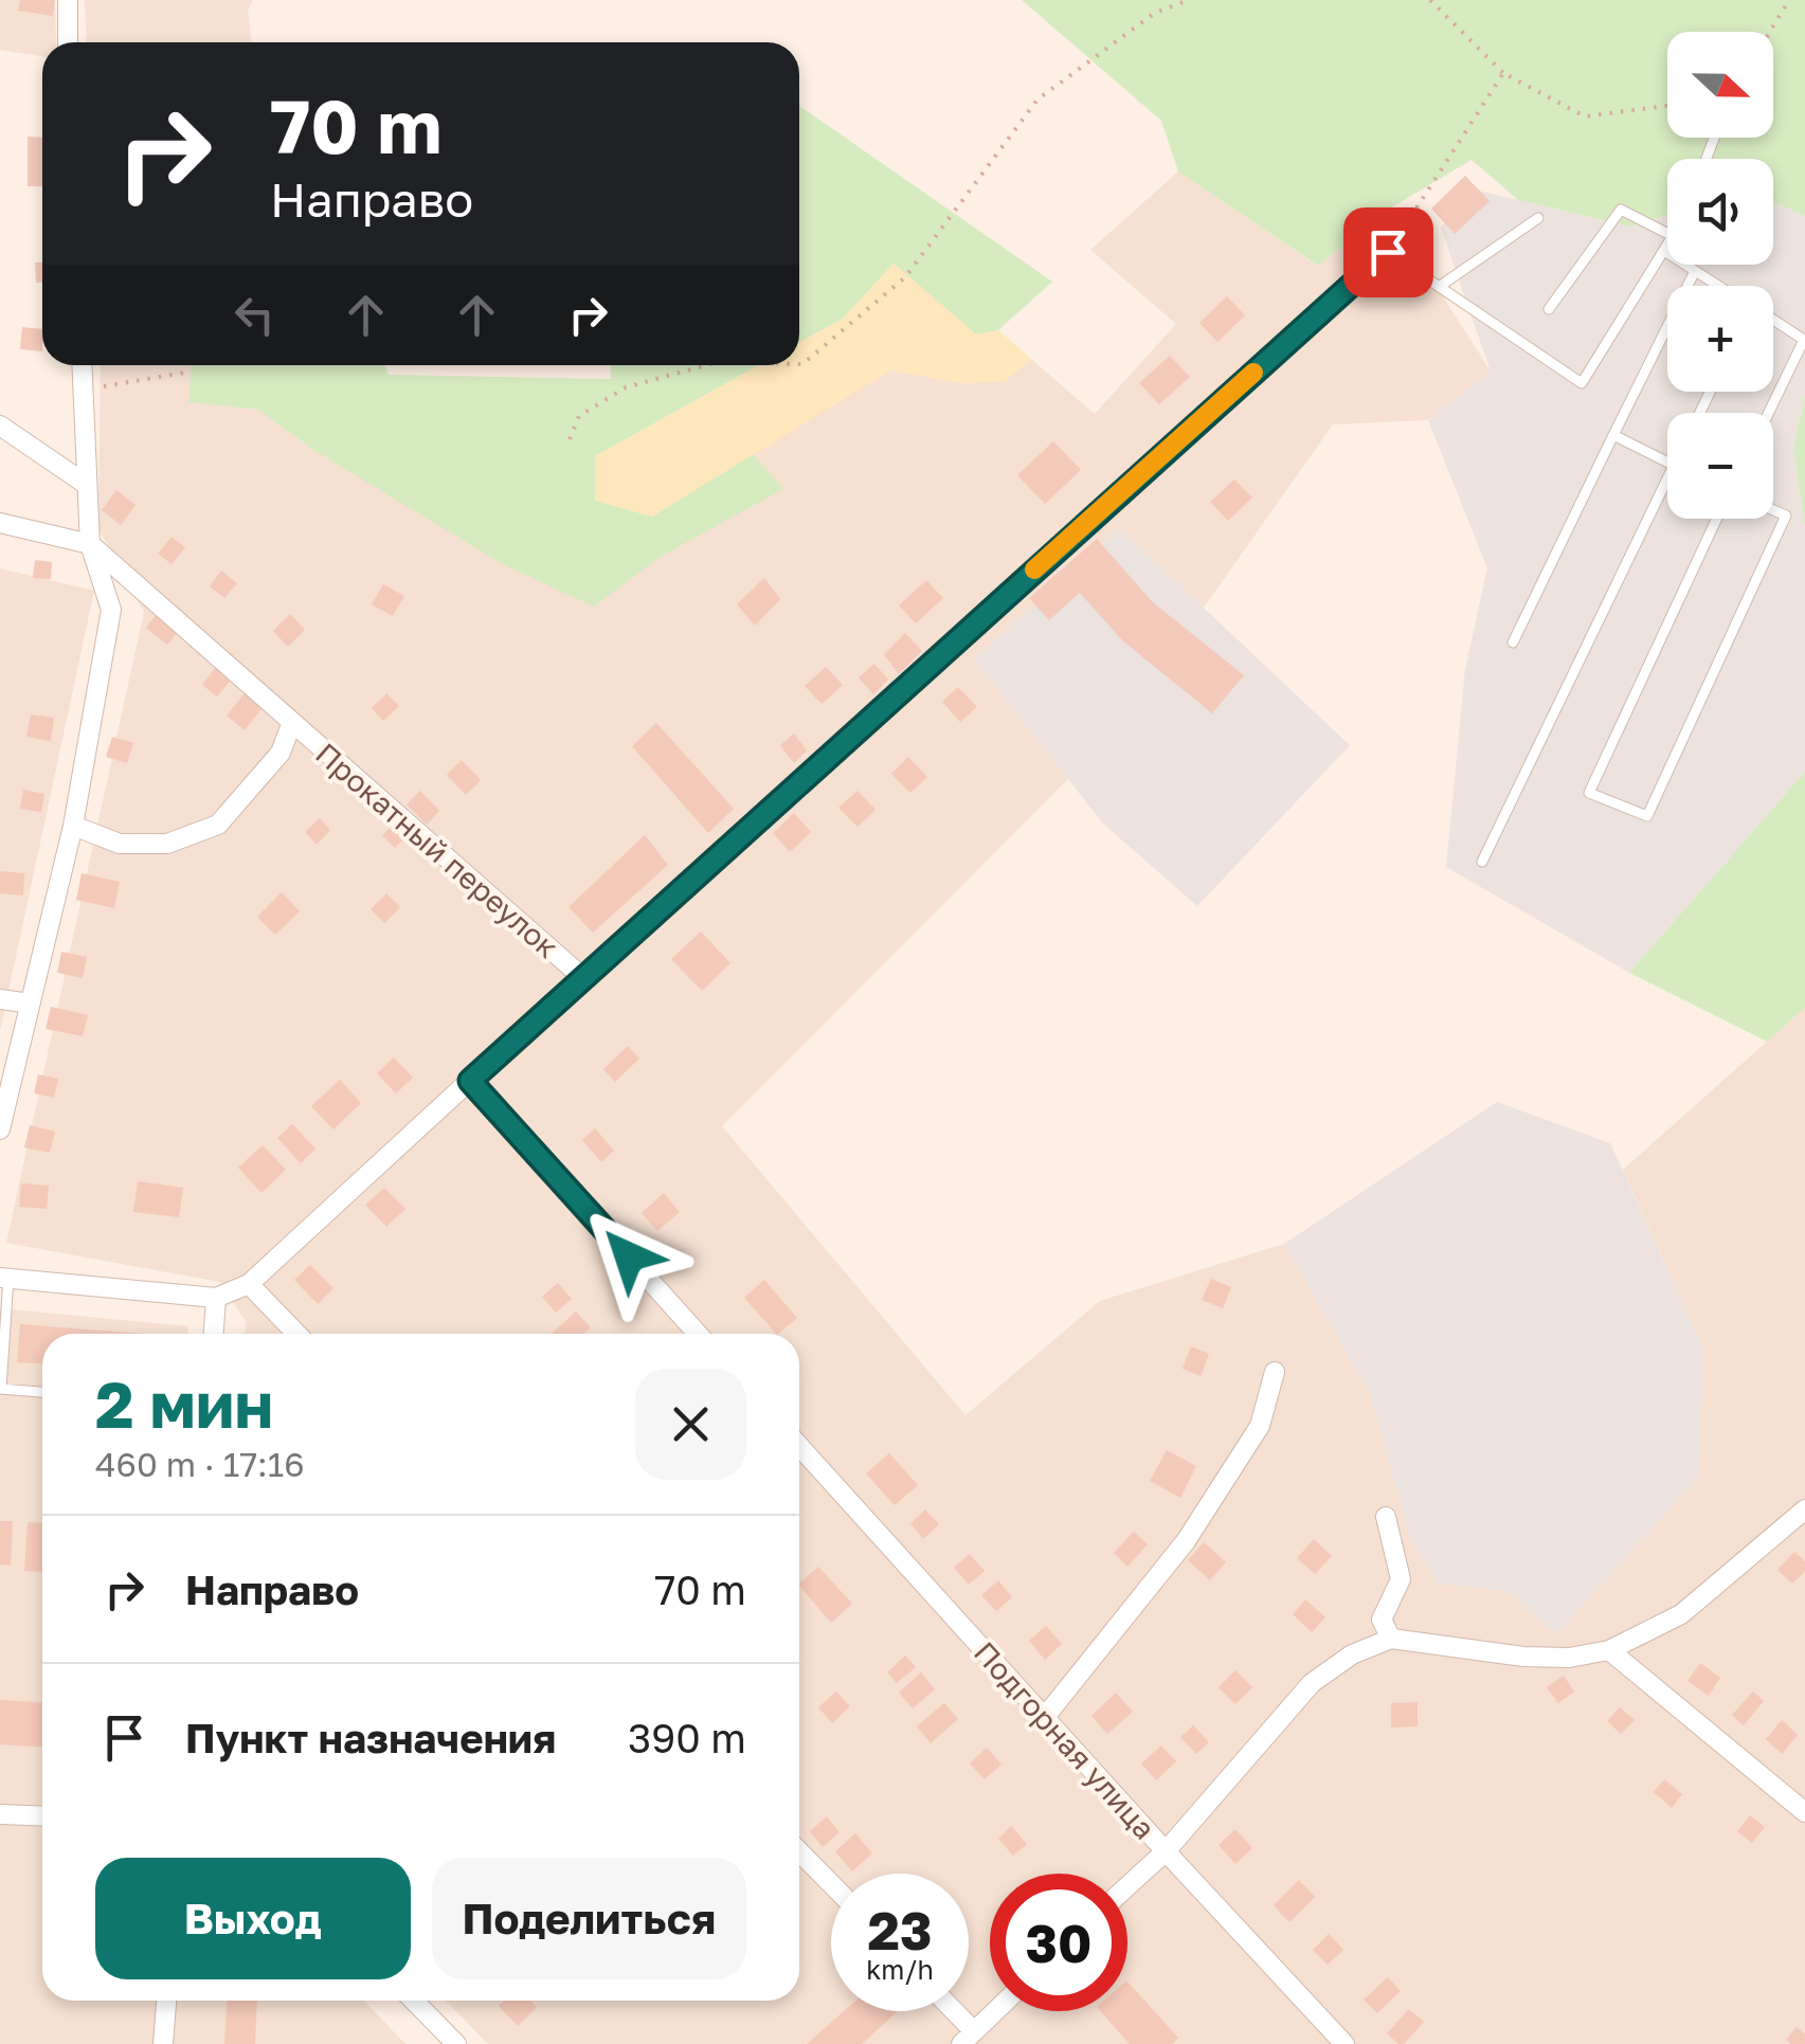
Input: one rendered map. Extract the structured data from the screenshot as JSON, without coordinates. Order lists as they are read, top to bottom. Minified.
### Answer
{"streets":{"street":["Прокатный переулок","Подгорная улица"]},"north":"right","page":{"map_buttons":["+","−"],"turn":["70 m","Направо"],"heading":["2 мин","460 m · 17:16"],"list":[{"name":"Направо","value":"70 m"},{"name":"Пункт назначения","value":"390 m"}],"buttons":["Выход","Поделиться"],"speed":"23 km/h","limit":"30"}}
